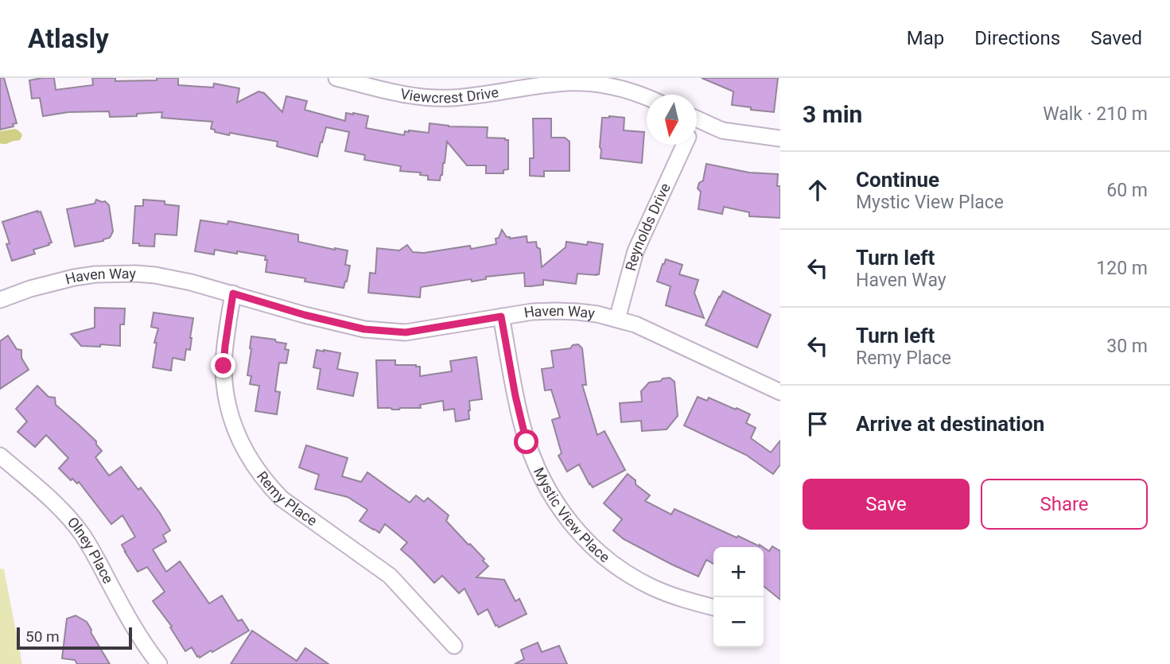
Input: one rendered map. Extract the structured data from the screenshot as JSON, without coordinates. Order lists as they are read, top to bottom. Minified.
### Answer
{"streets":{"street":["Viewcrest Drive","Reynolds Drive","Haven Way","Remy Place","Mystic View Place","Olney Place"]},"crossings":[["Reynolds Drive","Haven Way"],["Haven Way","Remy Place"],["Haven Way","Mystic View Place"]],"scale_bar":"50 m","north":"bottom","page":{"header":"Atlasly","nav":["Map","Directions","Saved"],"heading":["3 min","Walk · 210 m"],"list":[["Continue","Mystic View Place","60 m"],["Turn left","Haven Way","120 m"],["Turn left","Remy Place","30 m"],"Arrive at destination"],"buttons":["Save","Share"],"map_buttons":["+","−"],"scale":"50 m"}}
